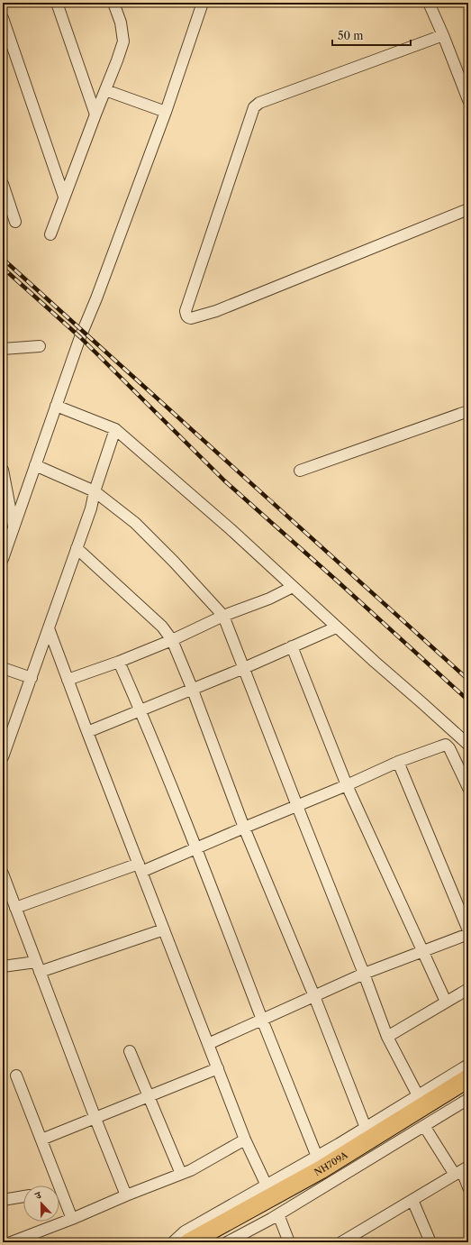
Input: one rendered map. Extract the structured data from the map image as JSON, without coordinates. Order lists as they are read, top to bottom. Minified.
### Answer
{"streets":{"highway":["NH709A"]},"scale_bar":"50 m","north":"top"}
